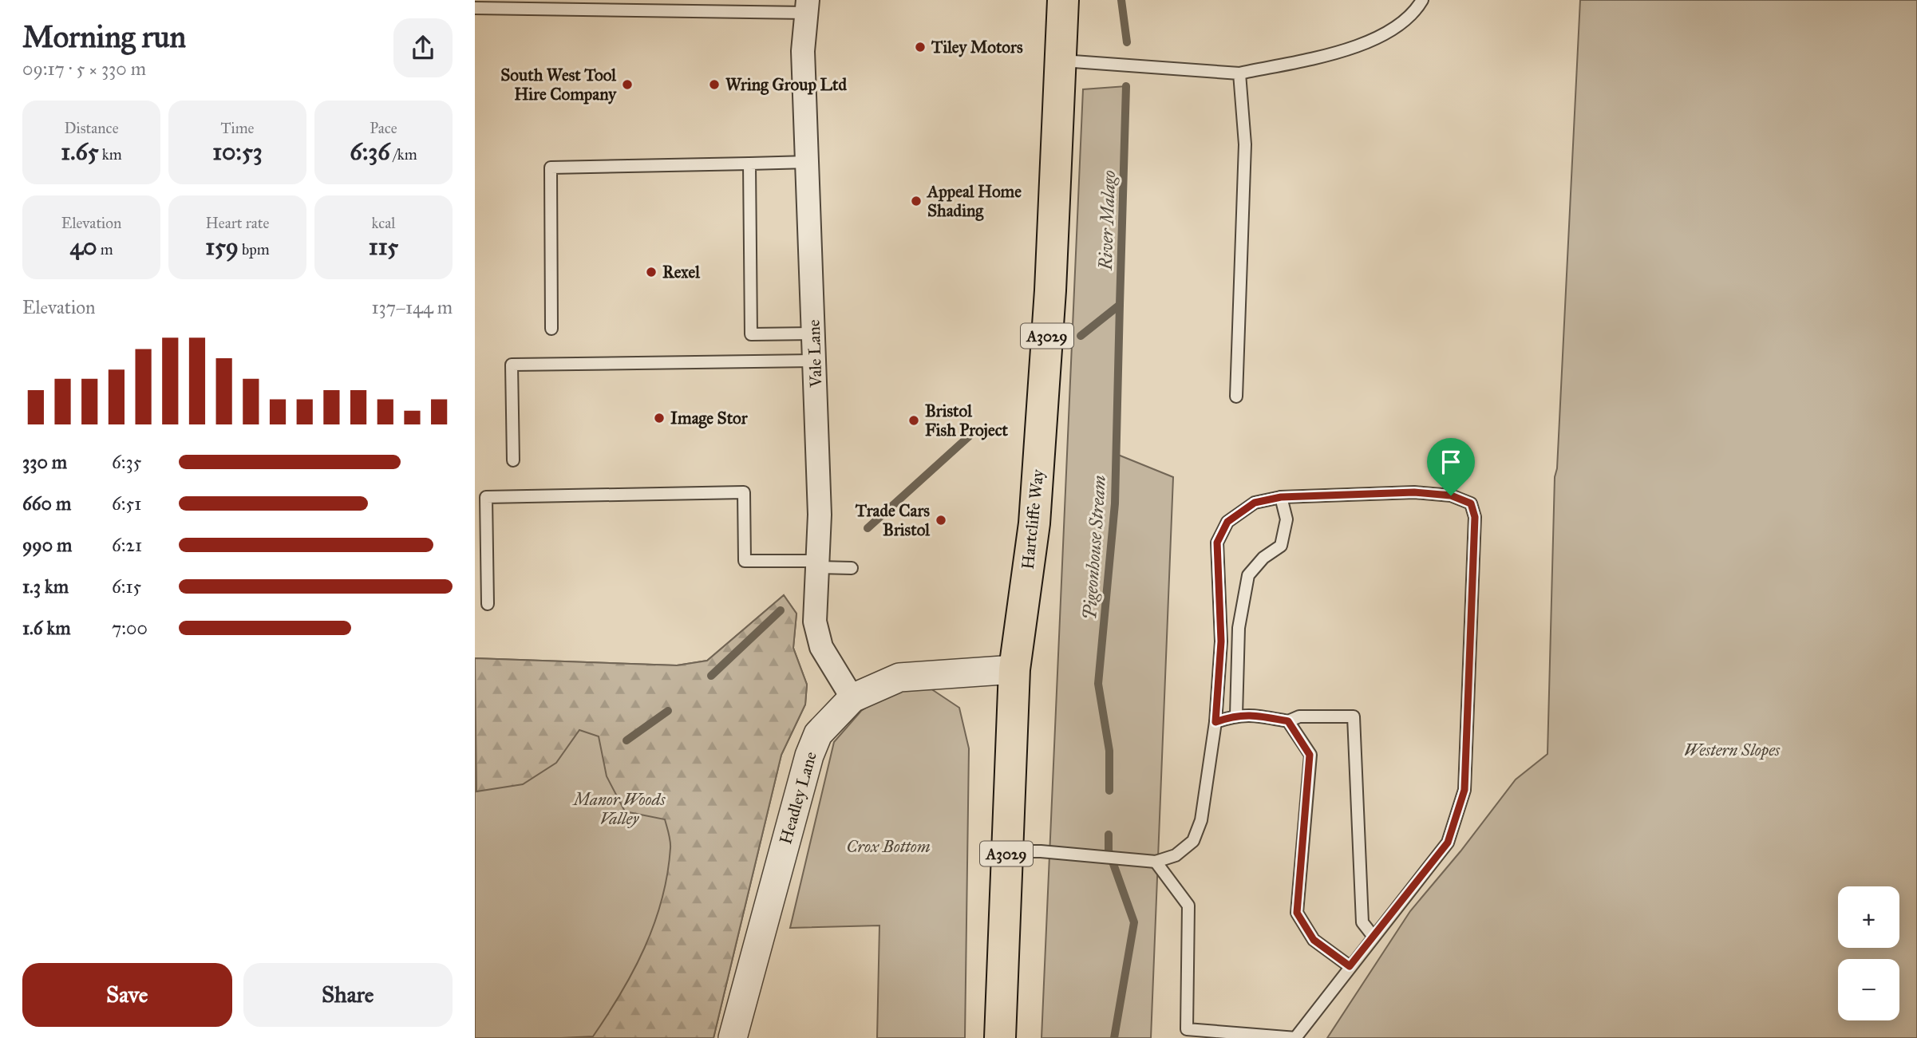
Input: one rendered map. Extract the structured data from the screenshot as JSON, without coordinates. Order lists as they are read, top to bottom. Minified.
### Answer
{"streets":{"highway":["A3029","Hartcliffe Way"],"street":["Vale Lane","Headley Lane"]},"crossings":[["Vale Lane","Headley Lane"],["Hartcliffe Way","Headley Lane"]],"water":["River Malago","Pigeonhouse Stream"],"parks":["Western Slopes","Manor Woods Valley","Crox Bottom"],"places":["Tiley Motors","South West Tool Hire Company","Wring Group Ltd","Appeal Home Shading","Rexel","Image Stor","Bristol Fish Project","Trade Cars Bristol"],"page":{"heading":["Morning run","09:17 · 5 × 330 m"],"stats":[["Distance","1.65 km"],["Time","10:53"],["Pace","6:36 /km"],["Elevation","40 m"],["Heart rate","159 bpm"],["kcal","115"]],"chart":["Elevation","137–144 m"],"list":[{"name":"330 m","note":"6:35"},{"name":"660 m","note":"6:51"},{"name":"990 m","note":"6:21"},{"name":"1.3 km","note":"6:15"},{"name":"1.6 km","note":"7:00"}],"map_buttons":["+","−"],"buttons":["Save","Share"]}}
